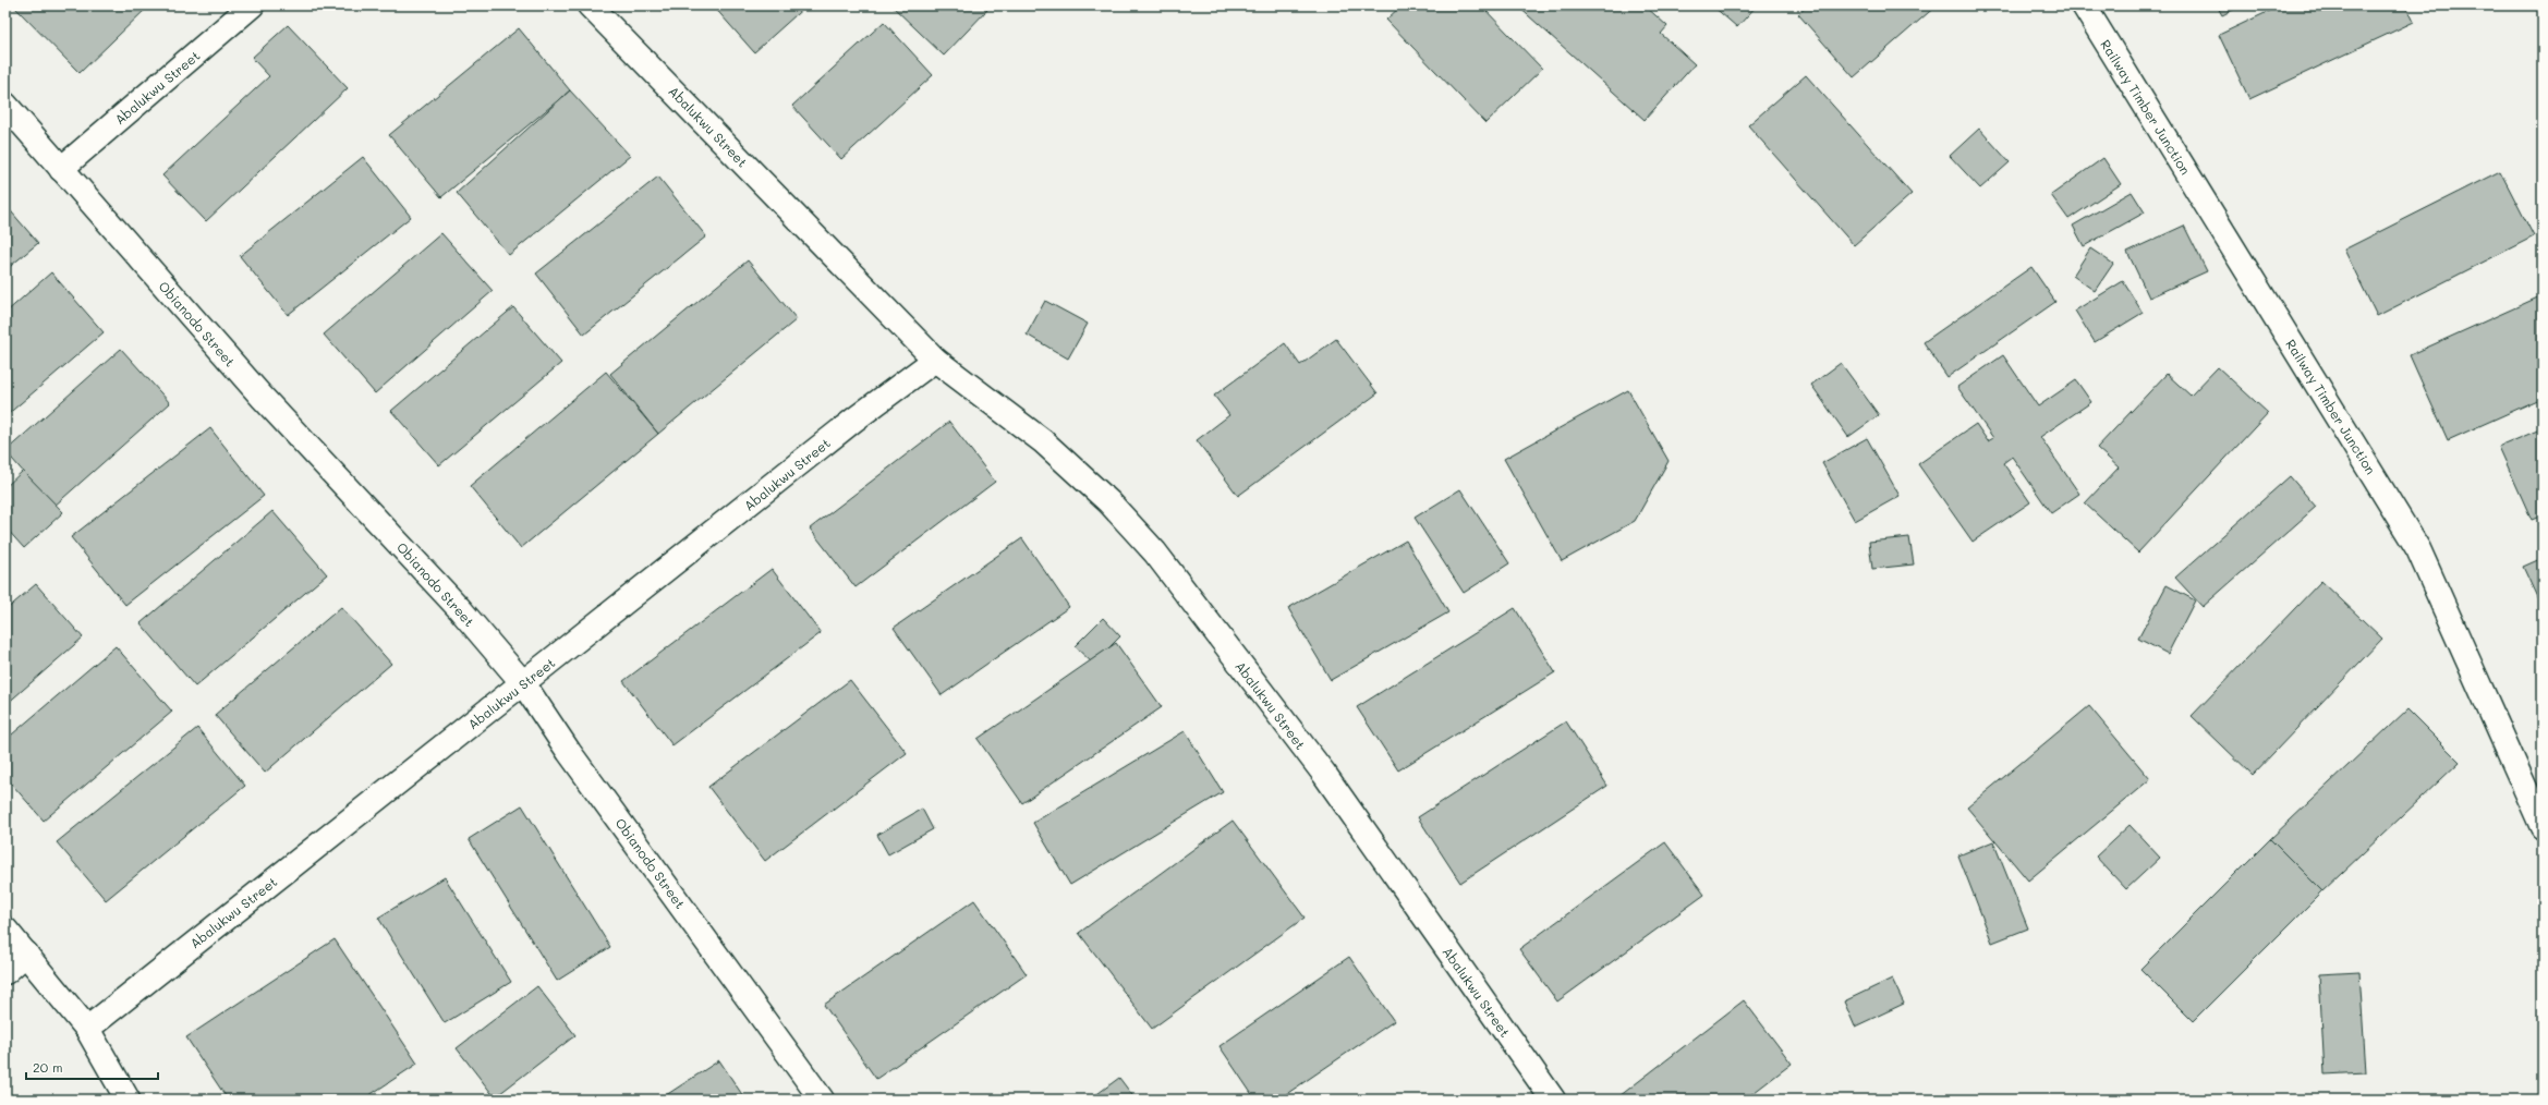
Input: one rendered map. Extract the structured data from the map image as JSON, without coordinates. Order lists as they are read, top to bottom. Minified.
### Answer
{"streets":{"street":["Abalukwu Street","Railway Timber Junction","Obianodo Street"]},"crossings":[["Abalukwu Street","Obianodo Street"]],"scale_bar":"20 m"}
